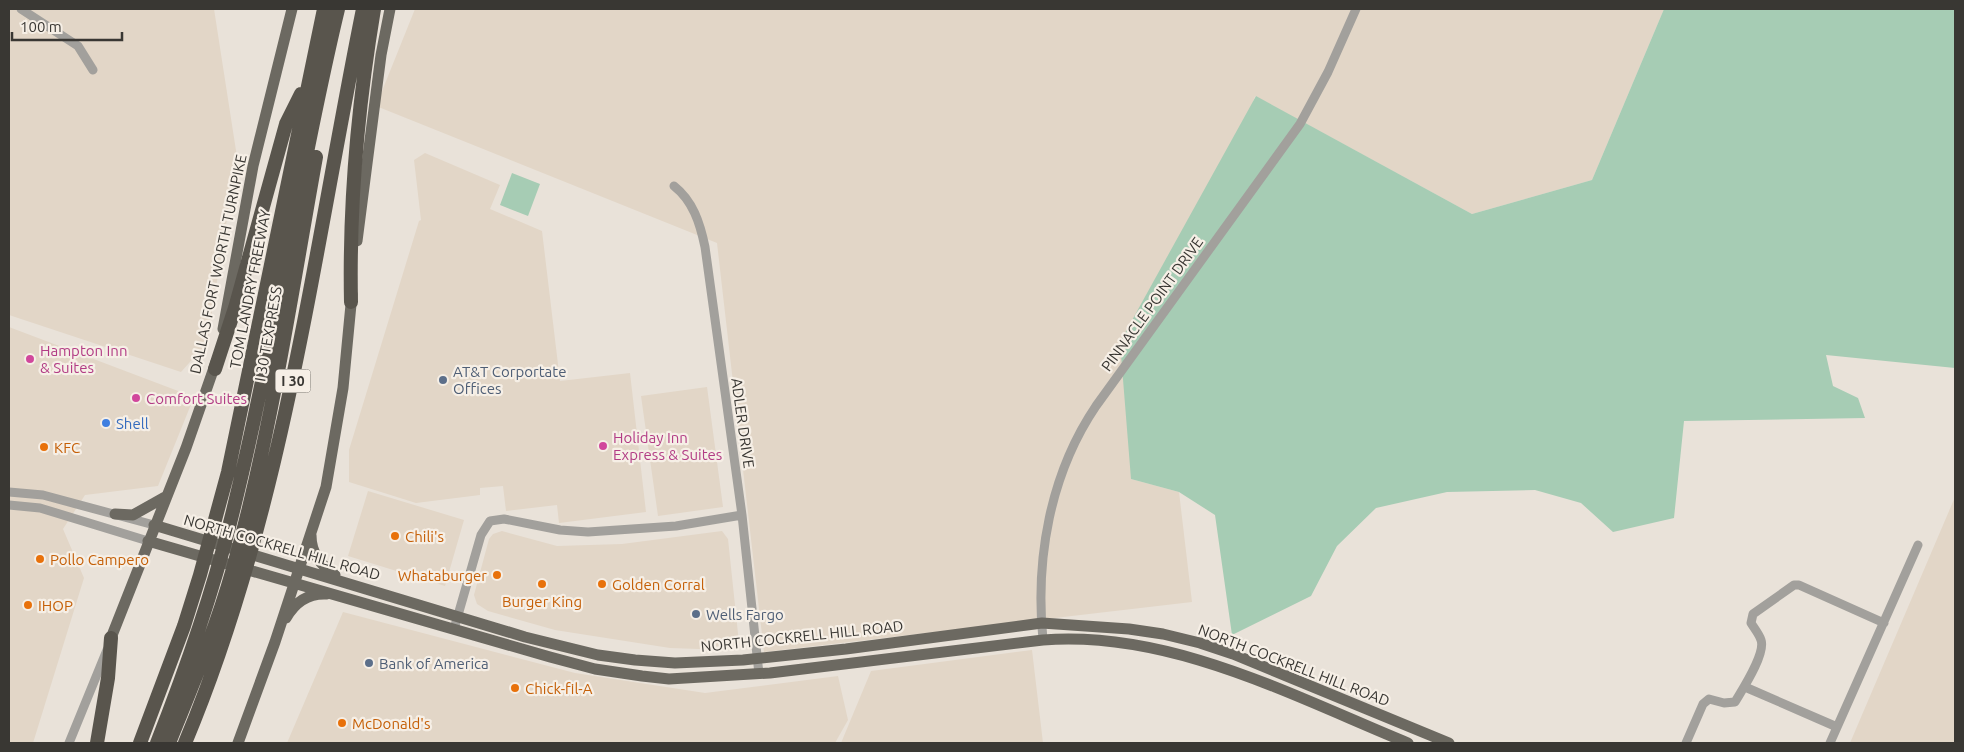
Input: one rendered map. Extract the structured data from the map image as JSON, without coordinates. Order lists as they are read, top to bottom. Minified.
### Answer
{"streets":{"highway":["TOM LANDRY FREEWAY","I 30 TEXPRESS","I 30"],"main road":["DALLAS FORT WORTH TURNPIKE","NORTH COCKRELL HILL ROAD"],"street":["PINNACLE POINT DRIVE","ADLER DRIVE"]},"crossings":[["DALLAS FORT WORTH TURNPIKE","NORTH COCKRELL HILL ROAD"],["PINNACLE POINT DRIVE","NORTH COCKRELL HILL ROAD"],["ADLER DRIVE","NORTH COCKRELL HILL ROAD"]],"places":["Hampton Inn & Suites","AT&T Corportate Offices","Comfort Suites","Shell","Holiday Inn Express & Suites","KFC","Chili's","Pollo Campero","Whataburger","Burger King","Golden Corral","IHOP","Wells Fargo","Bank of America","Chick-fil-A","McDonald's"],"scale_bar":"100 m"}
